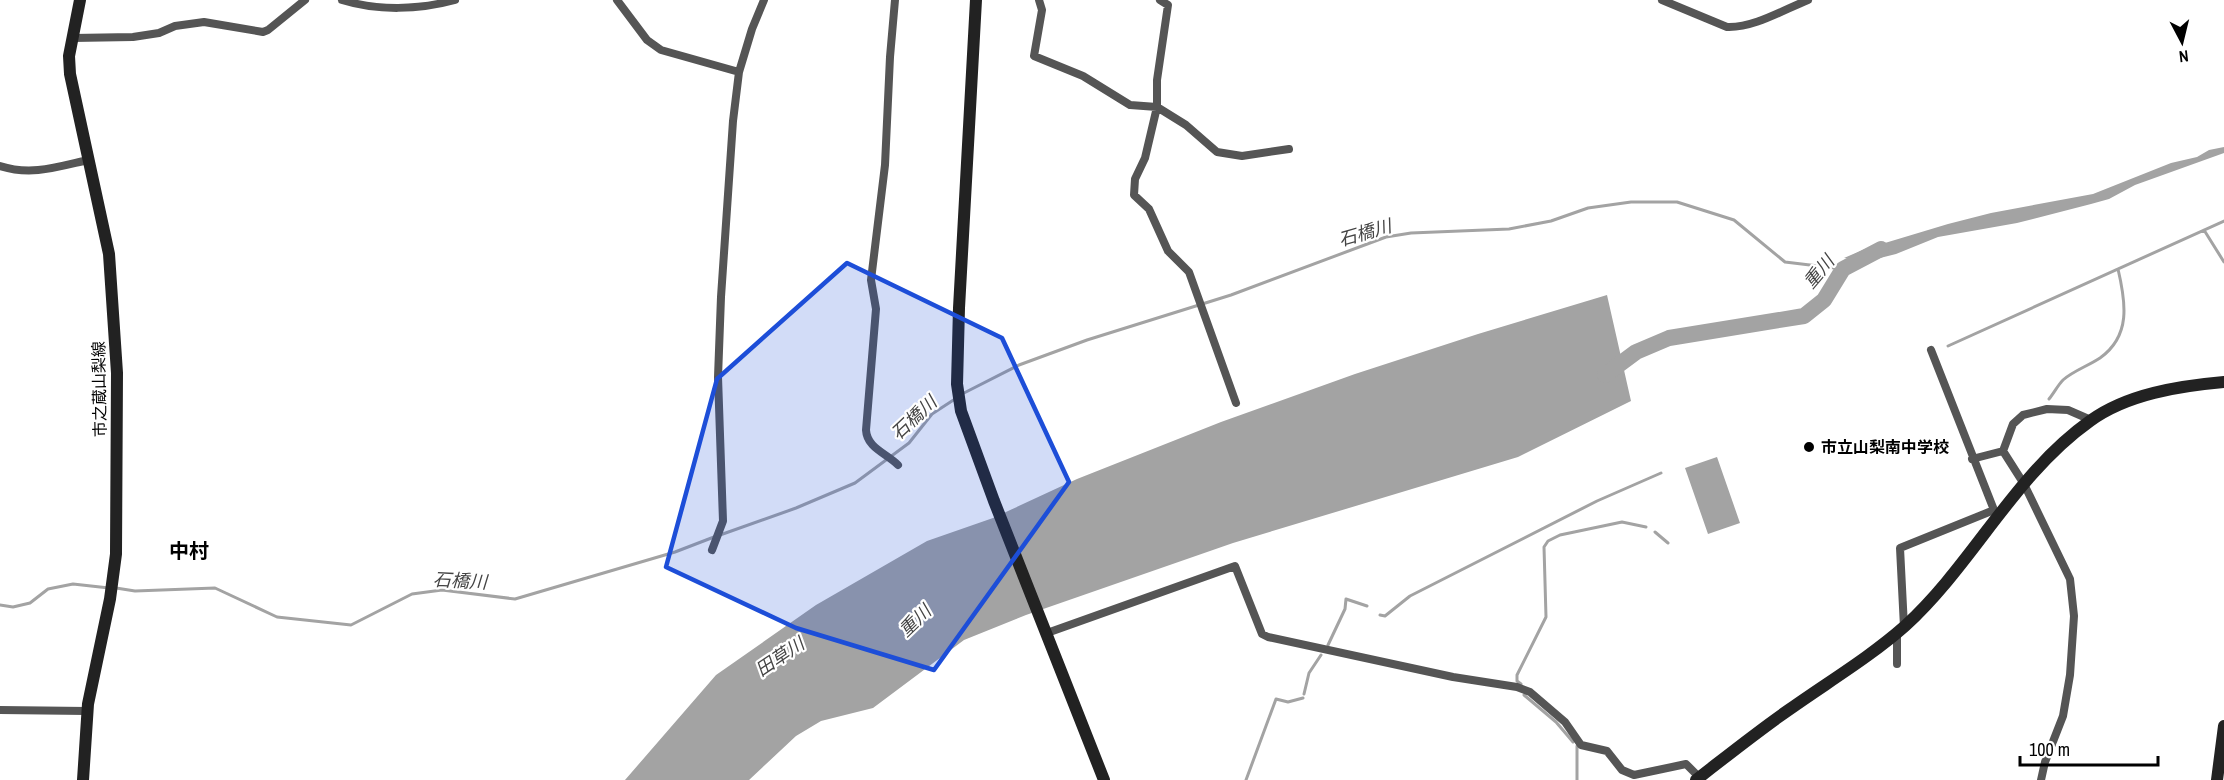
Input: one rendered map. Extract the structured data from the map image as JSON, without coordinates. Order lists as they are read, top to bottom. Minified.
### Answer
{"streets":{"street":["市之蔵山梨線"]},"districts":["中村"],"water":["石橋川","重川","田草川"],"places":["市立山梨南中学校"],"scale_bar":"100 m","north":"bottom"}
